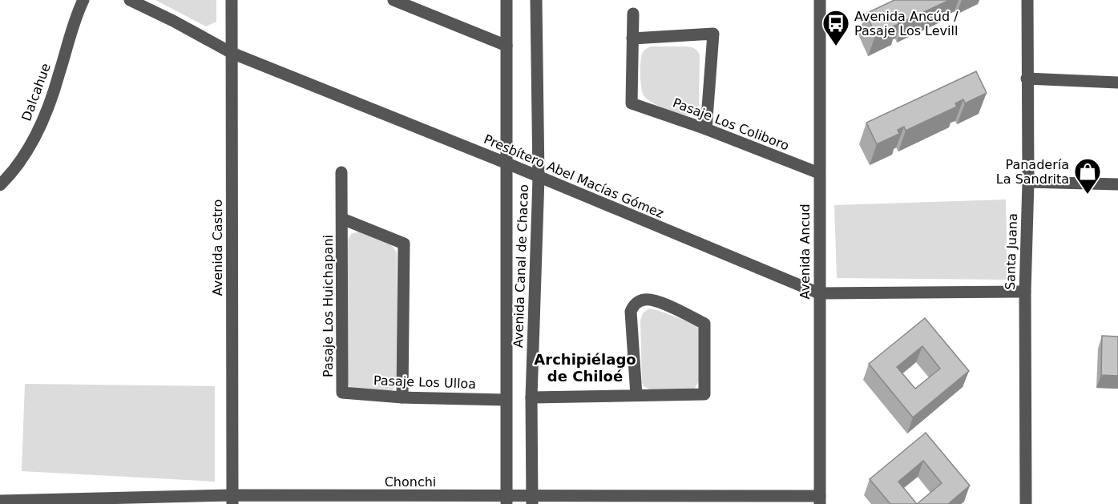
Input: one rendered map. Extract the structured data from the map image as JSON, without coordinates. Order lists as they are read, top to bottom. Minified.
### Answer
{"streets":{"street":["Dalcahue","Pasaje Los Coliboro","Presbítero Abel Macías Gómez","Avenida Castro","Avenida Ancud","Santa Juana","Avenida Canal de Chacao","Pasaje Los Huichapani","Pasaje Los Ulloa","Chonchi"]},"crossings":[["Pasaje Los Coliboro","Avenida Ancud"],["Presbítero Abel Macías Gómez","Avenida Castro"],["Presbítero Abel Macías Gómez","Avenida Ancud"],["Presbítero Abel Macías Gómez","Santa Juana"],["Presbítero Abel Macías Gómez","Avenida Canal de Chacao"],["Avenida Castro","Chonchi"],["Avenida Ancud","Chonchi"],["Avenida Canal de Chacao","Pasaje Los Ulloa"],["Avenida Canal de Chacao","Chonchi"],["Pasaje Los Huichapani","Pasaje Los Ulloa"]],"districts":["Archipiélago de Chiloé"],"places":{"bus stop":["Avenida Ancúd / Pasaje Los Levill"],"shop":["Panadería La Sandrita"]}}
